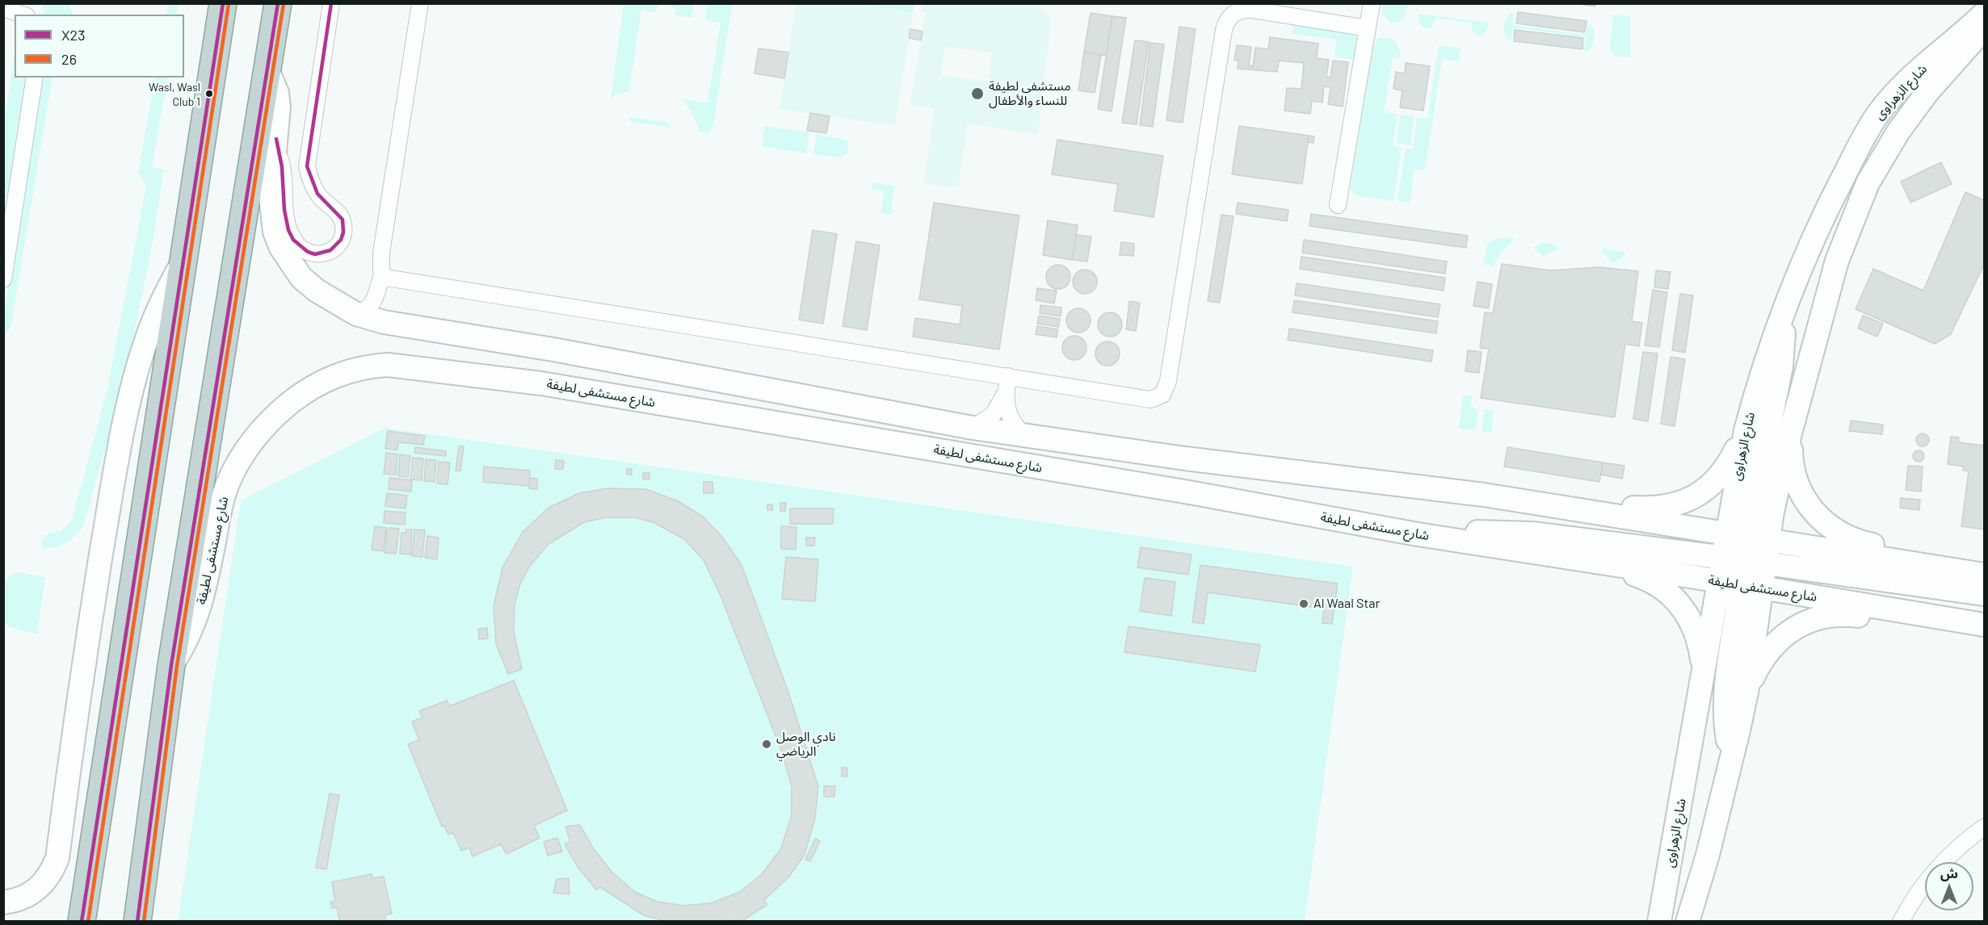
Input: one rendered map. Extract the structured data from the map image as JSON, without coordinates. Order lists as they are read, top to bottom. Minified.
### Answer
{"streets":{"main road":["شارع الزهراوى","شارع مستشفى لطيفة"]},"crossings":[["شارع الزهراوى","شارع مستشفى لطيفة"]],"places":["Wasl, Wasl Club 1","مستشفى لطيفة للنساء والأطفال","Al Waal Star","نادي الوصل الرياضي"],"lines":["transit line X23","transit line 26"],"legend":["X23","26"],"north":"top"}
